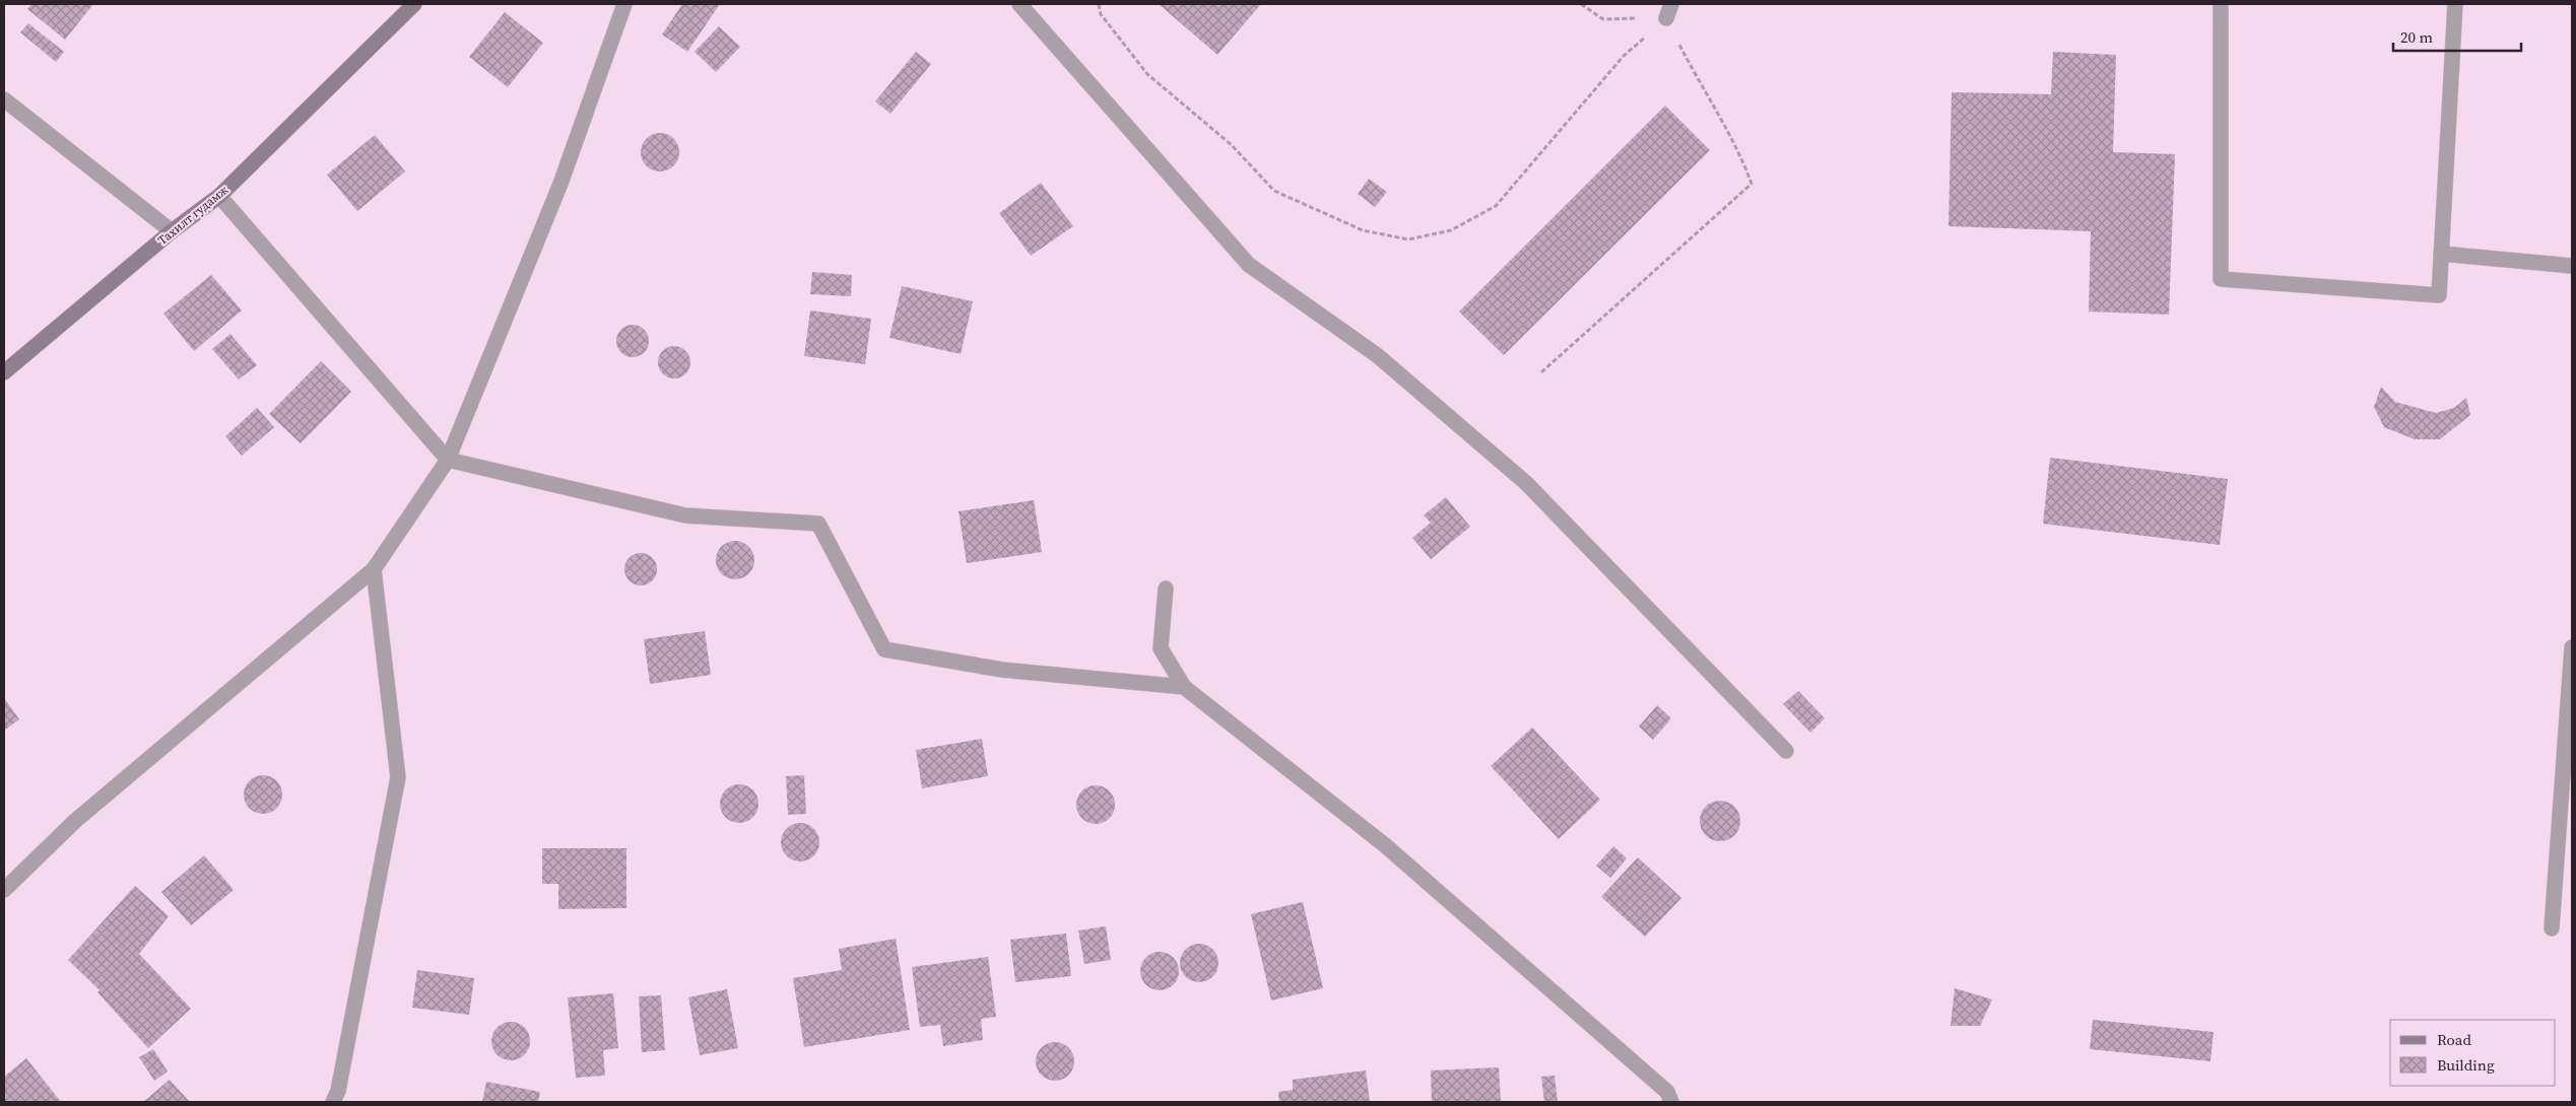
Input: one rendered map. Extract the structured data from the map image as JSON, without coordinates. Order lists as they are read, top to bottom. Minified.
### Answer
{"streets":{"main road":["Тахилт гудамж"]},"legend":["Road","Building"],"scale_bar":"20 m"}
